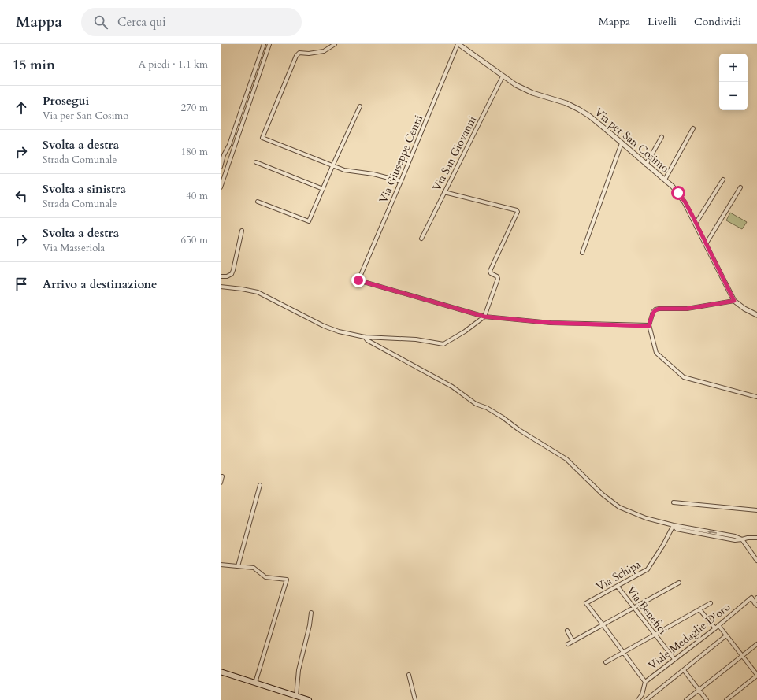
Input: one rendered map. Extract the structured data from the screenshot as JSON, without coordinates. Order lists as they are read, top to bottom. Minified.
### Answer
{"streets":{"street":["Via per San Cosimo","Via San Giovanni","Via Giuseppe Cenni","Via Schipa","Via Benefici","Viale Medaglie D'oro"]},"crossings":[["Via per San Cosimo","Via San Giovanni"],["Via per San Cosimo","Via Giuseppe Cenni"],["Via Schipa","Via Benefici"],["Via Benefici","Viale Medaglie D'oro"]],"page":{"header":"Mappa","search":"Cerca qui","nav":["Mappa","Livelli","Condividi"],"heading":["15 min","A piedi · 1.1 km"],"map_buttons":["+","−"],"list":[["Prosegui","Via per San Cosimo","270 m"],["Svolta a destra","Strada Comunale","180 m"],["Svolta a sinistra","Strada Comunale","40 m"],["Svolta a destra","Via Masseriola","650 m"],"Arrivo a destinazione"]}}
